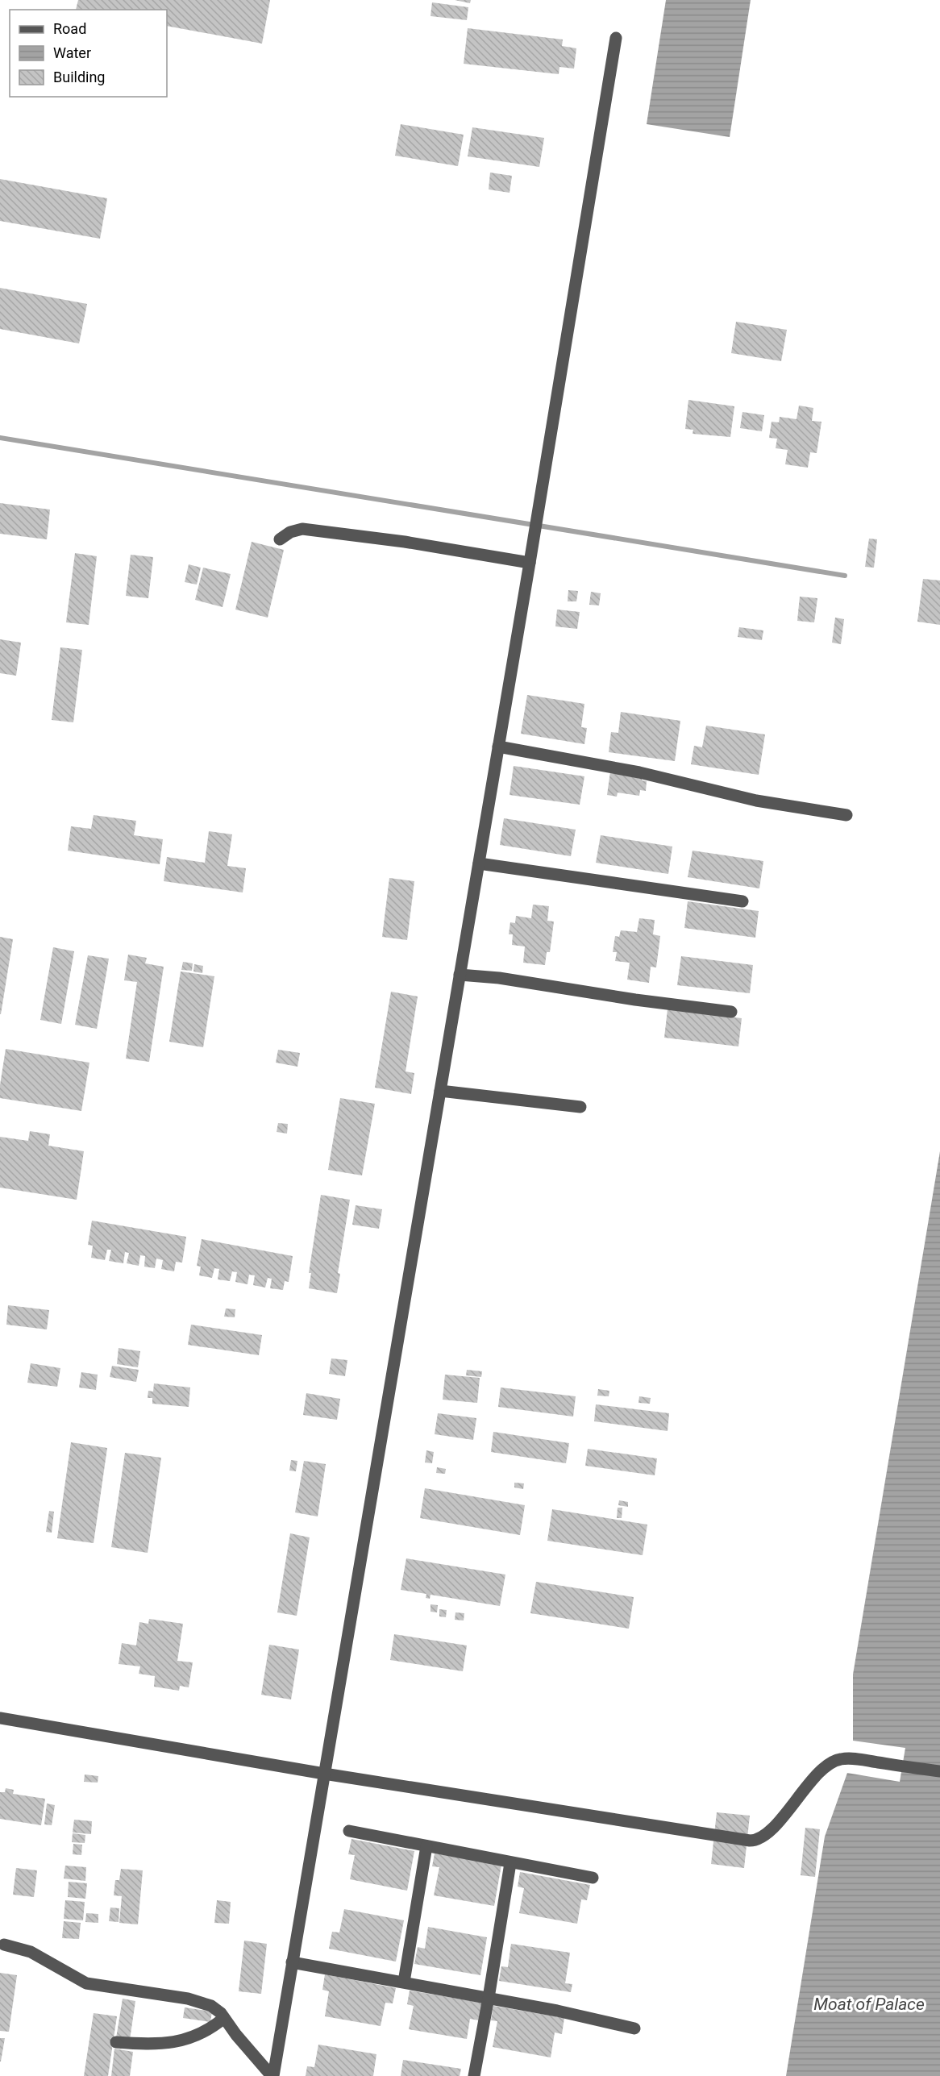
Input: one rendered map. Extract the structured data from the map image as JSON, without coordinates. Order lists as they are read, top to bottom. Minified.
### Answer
{"water":["Moat of Palace"],"legend":["Road","Water","Building"]}
